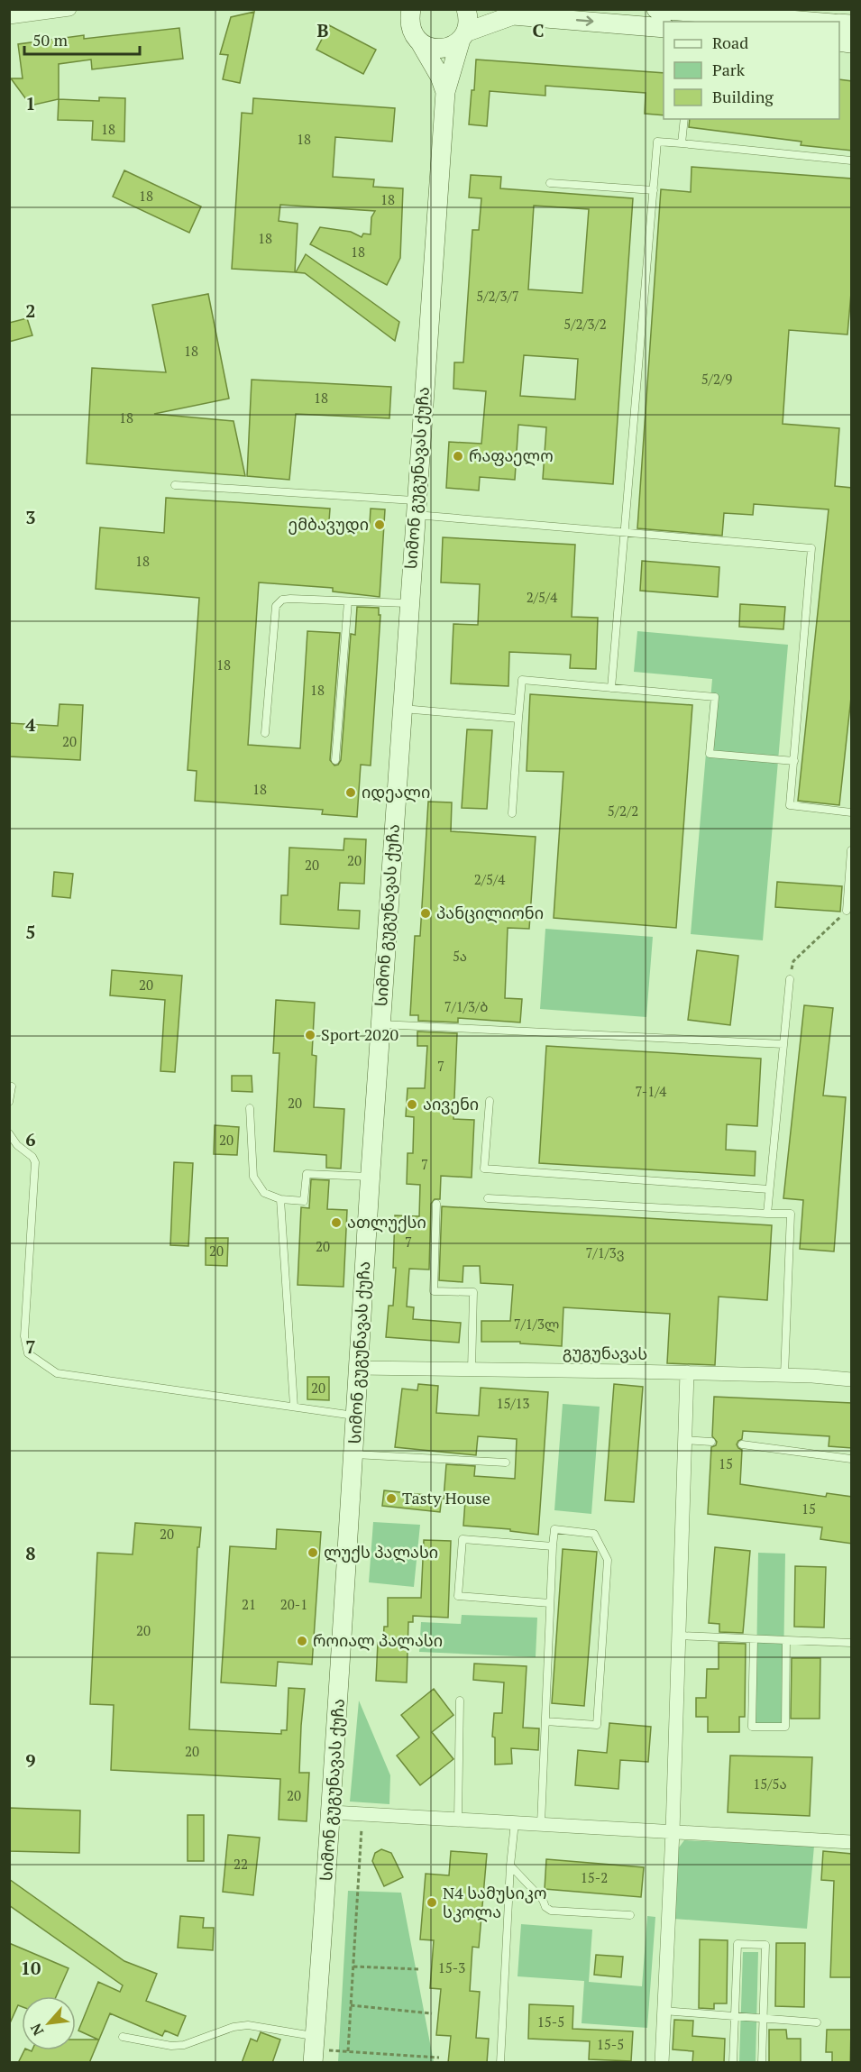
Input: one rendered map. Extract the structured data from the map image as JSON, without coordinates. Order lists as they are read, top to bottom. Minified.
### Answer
{"streets":{"main road":["სიმონ გუგუნავას ქუჩა"],"street":["გუგუნავას"]},"crossings":[["სიმონ გუგუნავას ქუჩა","გუგუნავას"]],"places":["რაფაელო","ემბავუდი","იდეალი","პანცილიონი","Sport 2020","აივენი","ათლუქსი","Tasty House","ლუქს პალასი","როიალ პალასი","N4 სამუსიკო სკოლა"],"house_numbers":["18","18","18","18","18","18","5/2/3/7","5/2/3/2","18","5/2/9","18","18","18","2/5/4","18","18","20","18","5/2/2","20","20","2/5/4","5ა","20","7/1/3/ბ","7","7-1/4","20","20","7","7","20","20","7/1/3ვ","7/1/3ლ","20","15/13","15","15","20","21","20-1","20","20","15/5ა","20","22","15-2","15-3","15-5","15-5"],"legend":["Road","Park","Building"],"scale_bar":"50 m","north":"bottom left","grid":{"columns":["B","C"],"rows":["1","2","3","4","5","6","7","8","9","10"]}}
